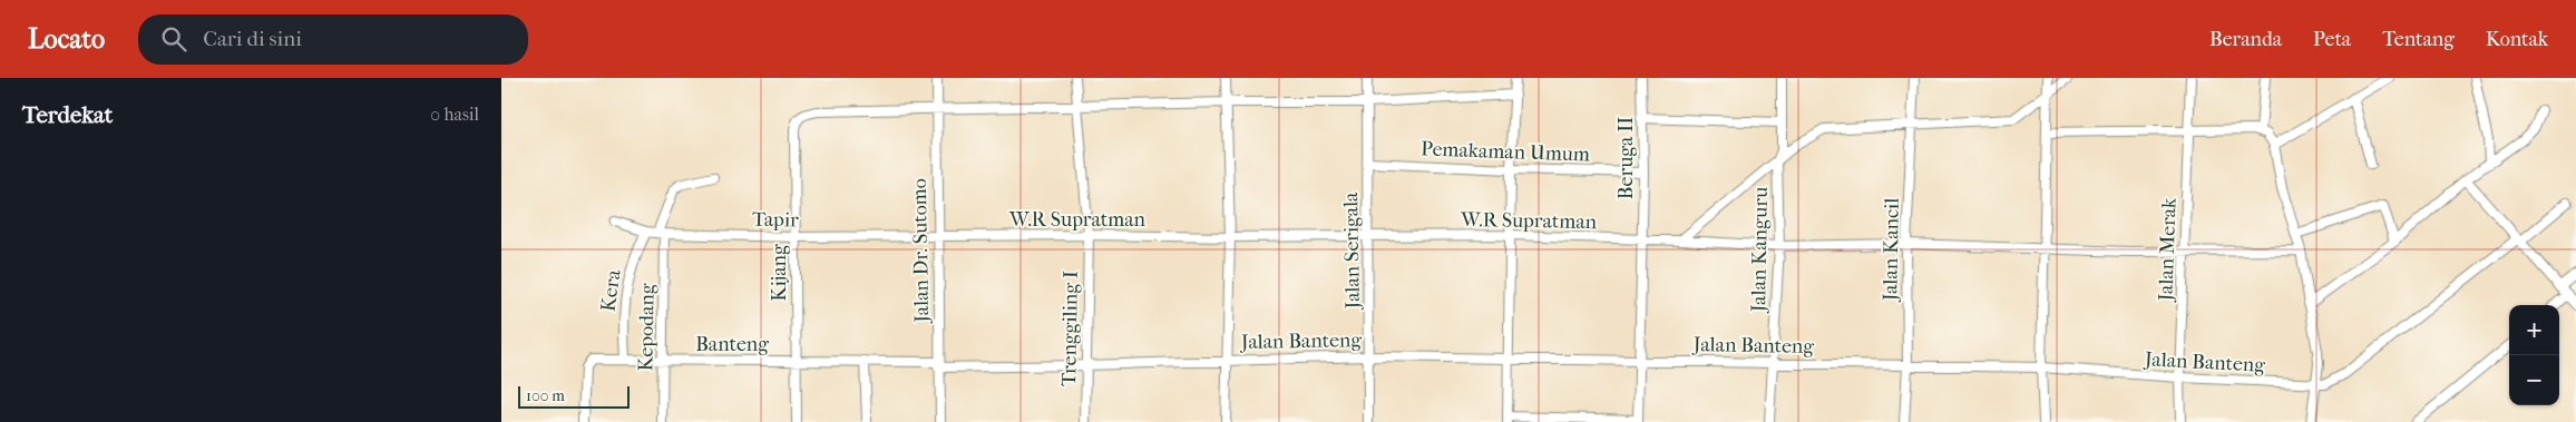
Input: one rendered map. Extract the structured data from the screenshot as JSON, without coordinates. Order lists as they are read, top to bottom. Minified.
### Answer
{"streets":{"street":["Pemakaman Umum","Beruga II","Tapir","W.R Supratman","Jalan Kanguru","Jalan Kancil","Jalan Merak","Jalan Dr. Sutomo","Jalan Serigala","Kijang","Kera","Kepodang","Trenggiling I","Jalan Banteng","Banteng"]},"crossings":[["Pemakaman Umum","Beruga II"],["Pemakaman Umum","Jalan Serigala"],["Beruga II","W.R Supratman"],["Beruga II","Jalan Banteng"],["Tapir","W.R Supratman"],["Tapir","Jalan Dr. Sutomo"],["Tapir","Kijang"],["Tapir","Kera"],["Tapir","Kepodang"],["W.R Supratman","Jalan Kanguru"],["W.R Supratman","Jalan Kancil"],["W.R Supratman","Jalan Merak"],["W.R Supratman","Jalan Dr. Sutomo"],["W.R Supratman","Jalan Serigala"],["W.R Supratman","Trenggiling I"],["Jalan Kanguru","Jalan Banteng"],["Jalan Kancil","Jalan Banteng"],["Jalan Merak","Jalan Banteng"],["Jalan Dr. Sutomo","Kijang"],["Jalan Dr. Sutomo","Jalan Banteng"],["Jalan Dr. Sutomo","Banteng"],["Jalan Serigala","Jalan Banteng"],["Kijang","Banteng"],["Kera","Banteng"],["Kepodang","Banteng"],["Trenggiling I","Jalan Banteng"],["Jalan Banteng","Banteng"]],"scale_bar":"100 m","page":{"header":"Locato","search":"Cari di sini","nav":["Beranda","Peta","Tentang","Kontak"],"heading":["Terdekat","0 hasil"],"map_buttons":["+","−"],"scale":"100 m"}}
